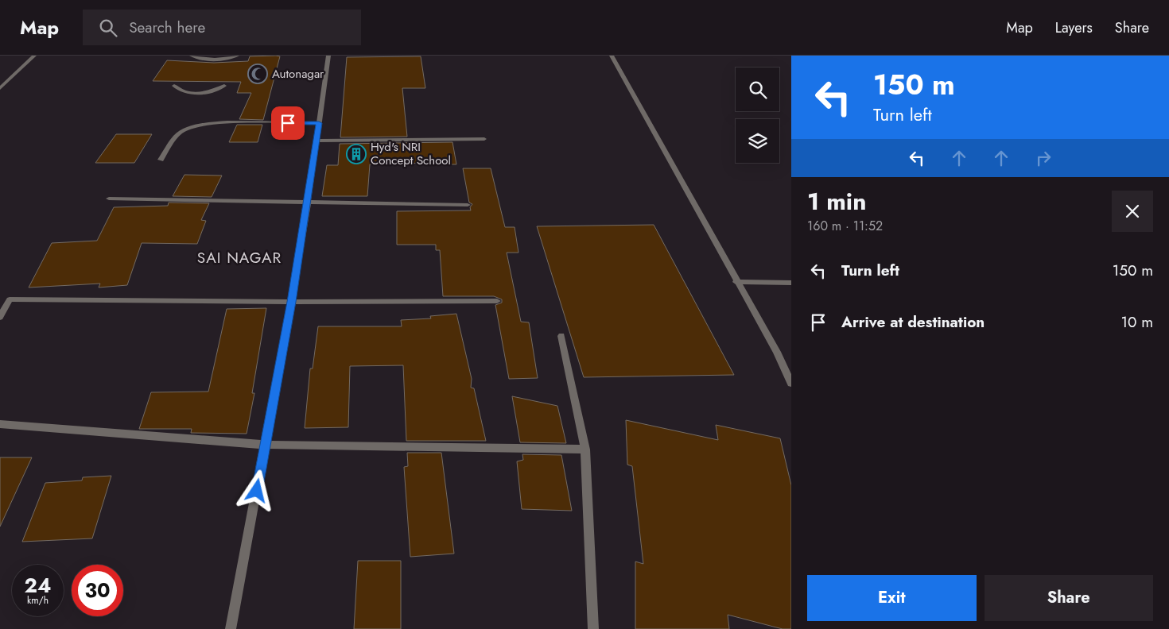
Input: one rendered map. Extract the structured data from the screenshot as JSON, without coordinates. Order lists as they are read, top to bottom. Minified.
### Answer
{"districts":["SAI NAGAR"],"places":{"mosque":["Autonagar"],"building":["Hyd's NRI Concept School"]},"page":{"header":"Map","search":"Search here","nav":["Map","Layers","Share"],"turn":["150 m","Turn left"],"heading":["1 min","160 m · 11:52"],"list":[{"name":"Turn left","value":"150 m"},{"name":"Arrive at destination","value":"10 m"}],"speed":"24 km/h","limit":"30","buttons":["Exit","Share"]}}
